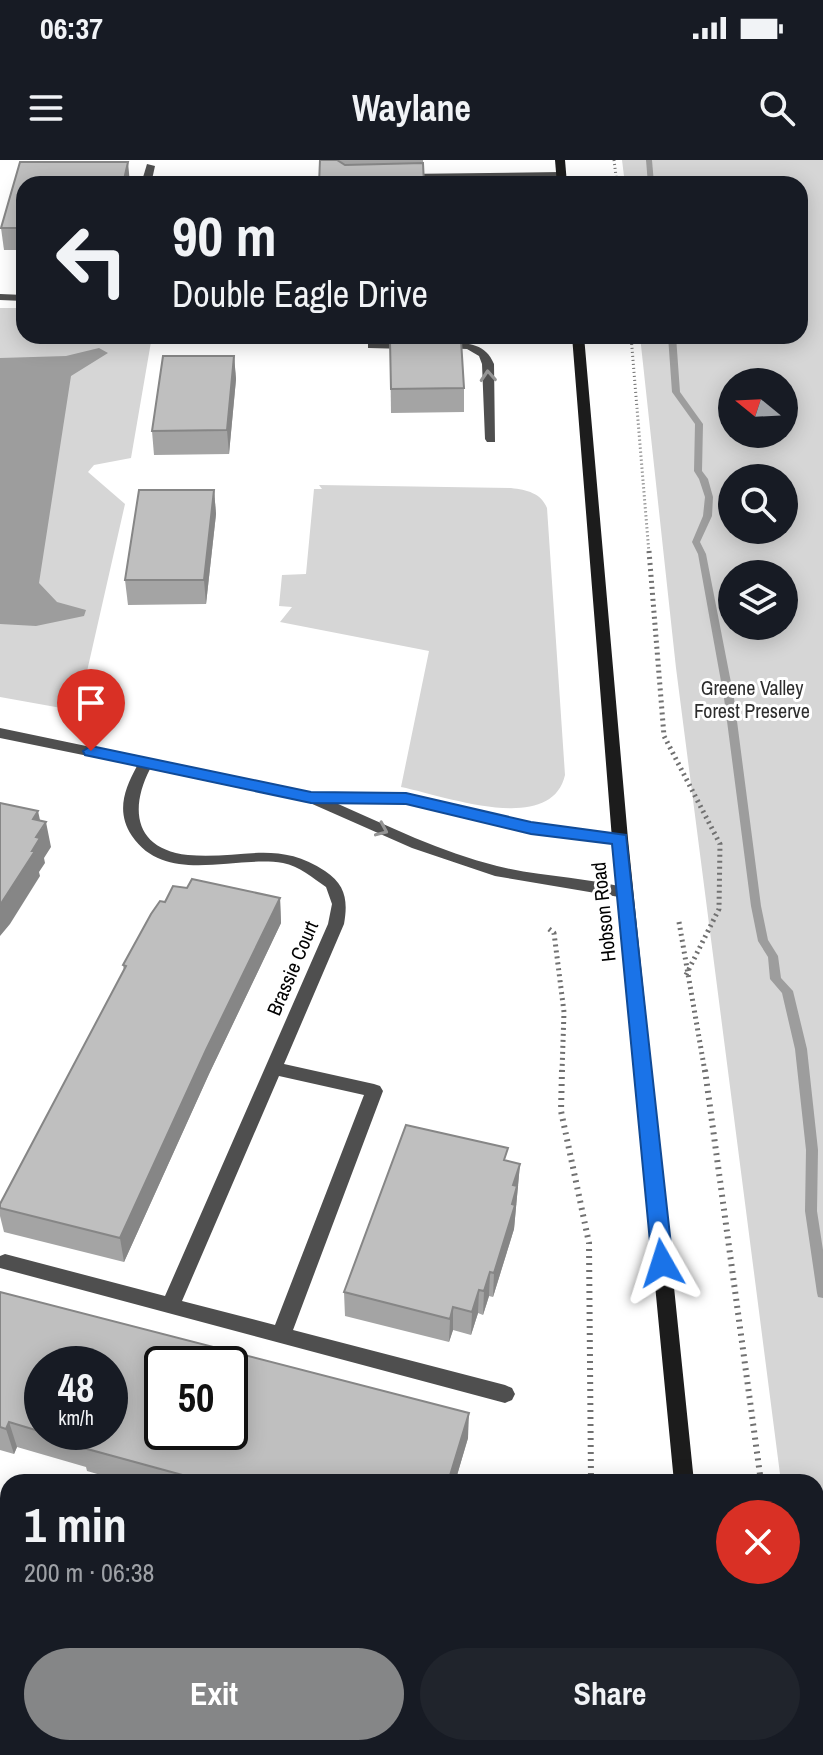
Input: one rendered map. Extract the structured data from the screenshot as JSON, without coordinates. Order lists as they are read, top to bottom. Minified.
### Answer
{"streets":{"main road":["Hobson Road"],"street":["Brassie Court"]},"parks":["Greene Valley Forest Preserve"],"north":"left","page":{"status":"06:37","header":"Waylane","turn":["90 m","Double Eagle Drive"],"speed":"48 km/h","limit":"50","heading":["1 min","200 m · 06:38"],"buttons":["Exit","Share"]}}
